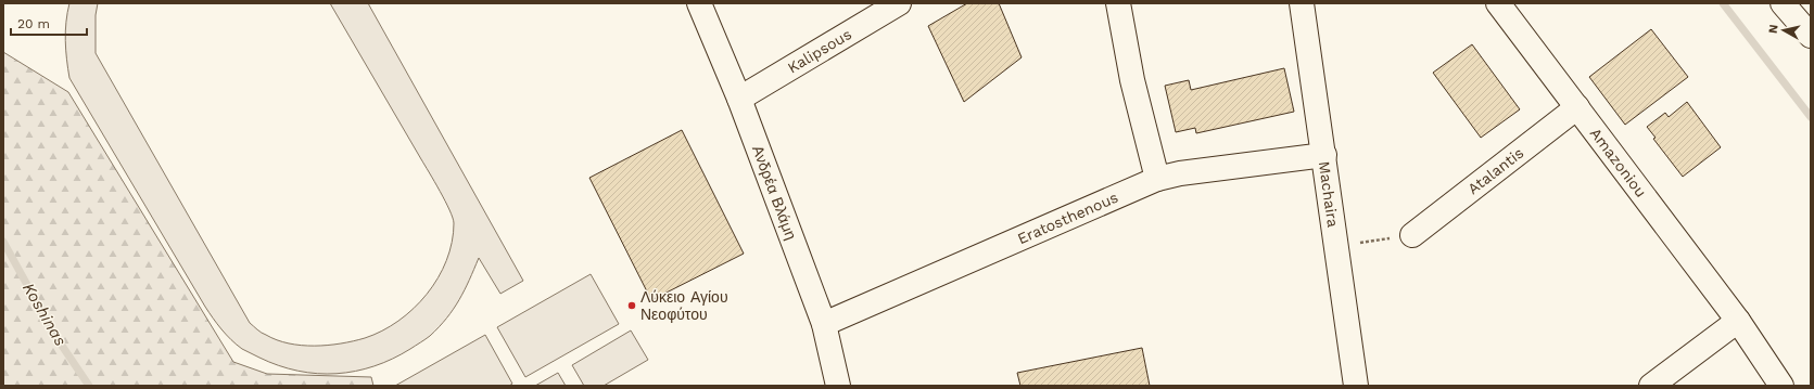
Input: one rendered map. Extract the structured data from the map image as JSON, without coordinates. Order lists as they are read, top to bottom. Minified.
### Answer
{"streets":{"street":["Kalipsous","Amazoniou","Atalantis","Ανδρέα Βλάμη","Machaira","Eratosthenous"]},"crossings":[["Kalipsous","Ανδρέα Βλάμη"],["Amazoniou","Atalantis"],["Ανδρέα Βλάμη","Eratosthenous"],["Machaira","Eratosthenous"]],"water":["Koshinas"],"places":["Λύκειο Αγίου Νεοφύτου"],"scale_bar":"20 m","north":"left"}
